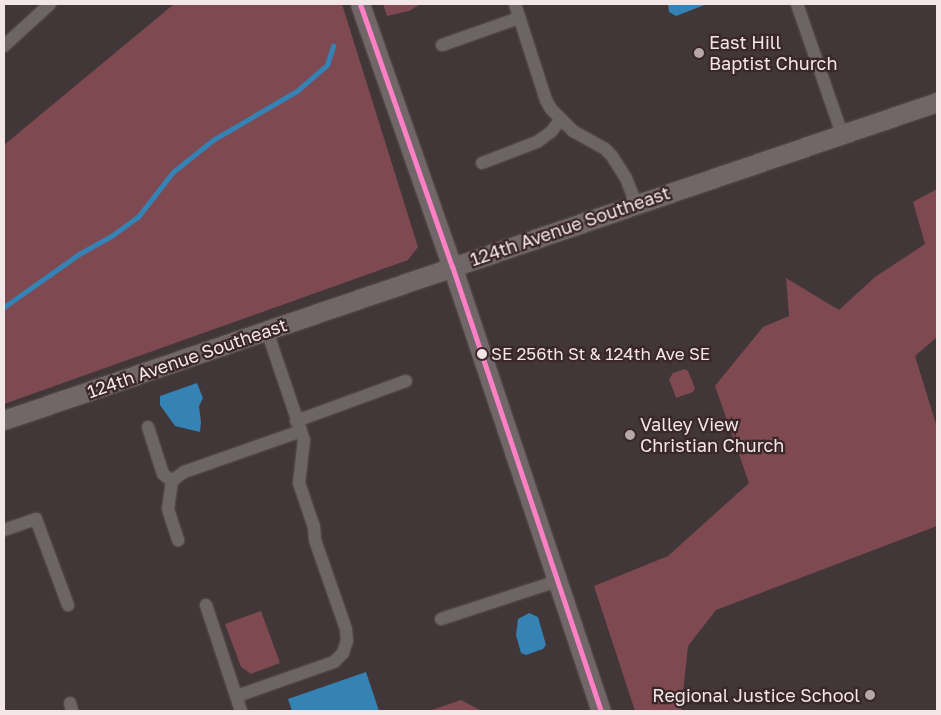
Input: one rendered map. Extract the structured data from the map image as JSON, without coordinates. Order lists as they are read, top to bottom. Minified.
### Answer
{"streets":{"street":["124th Avenue Southeast"]},"places":["East Hill Baptist Church","SE 256th St & 124th Ave SE","Valley View Christian Church","Regional Justice School"]}
